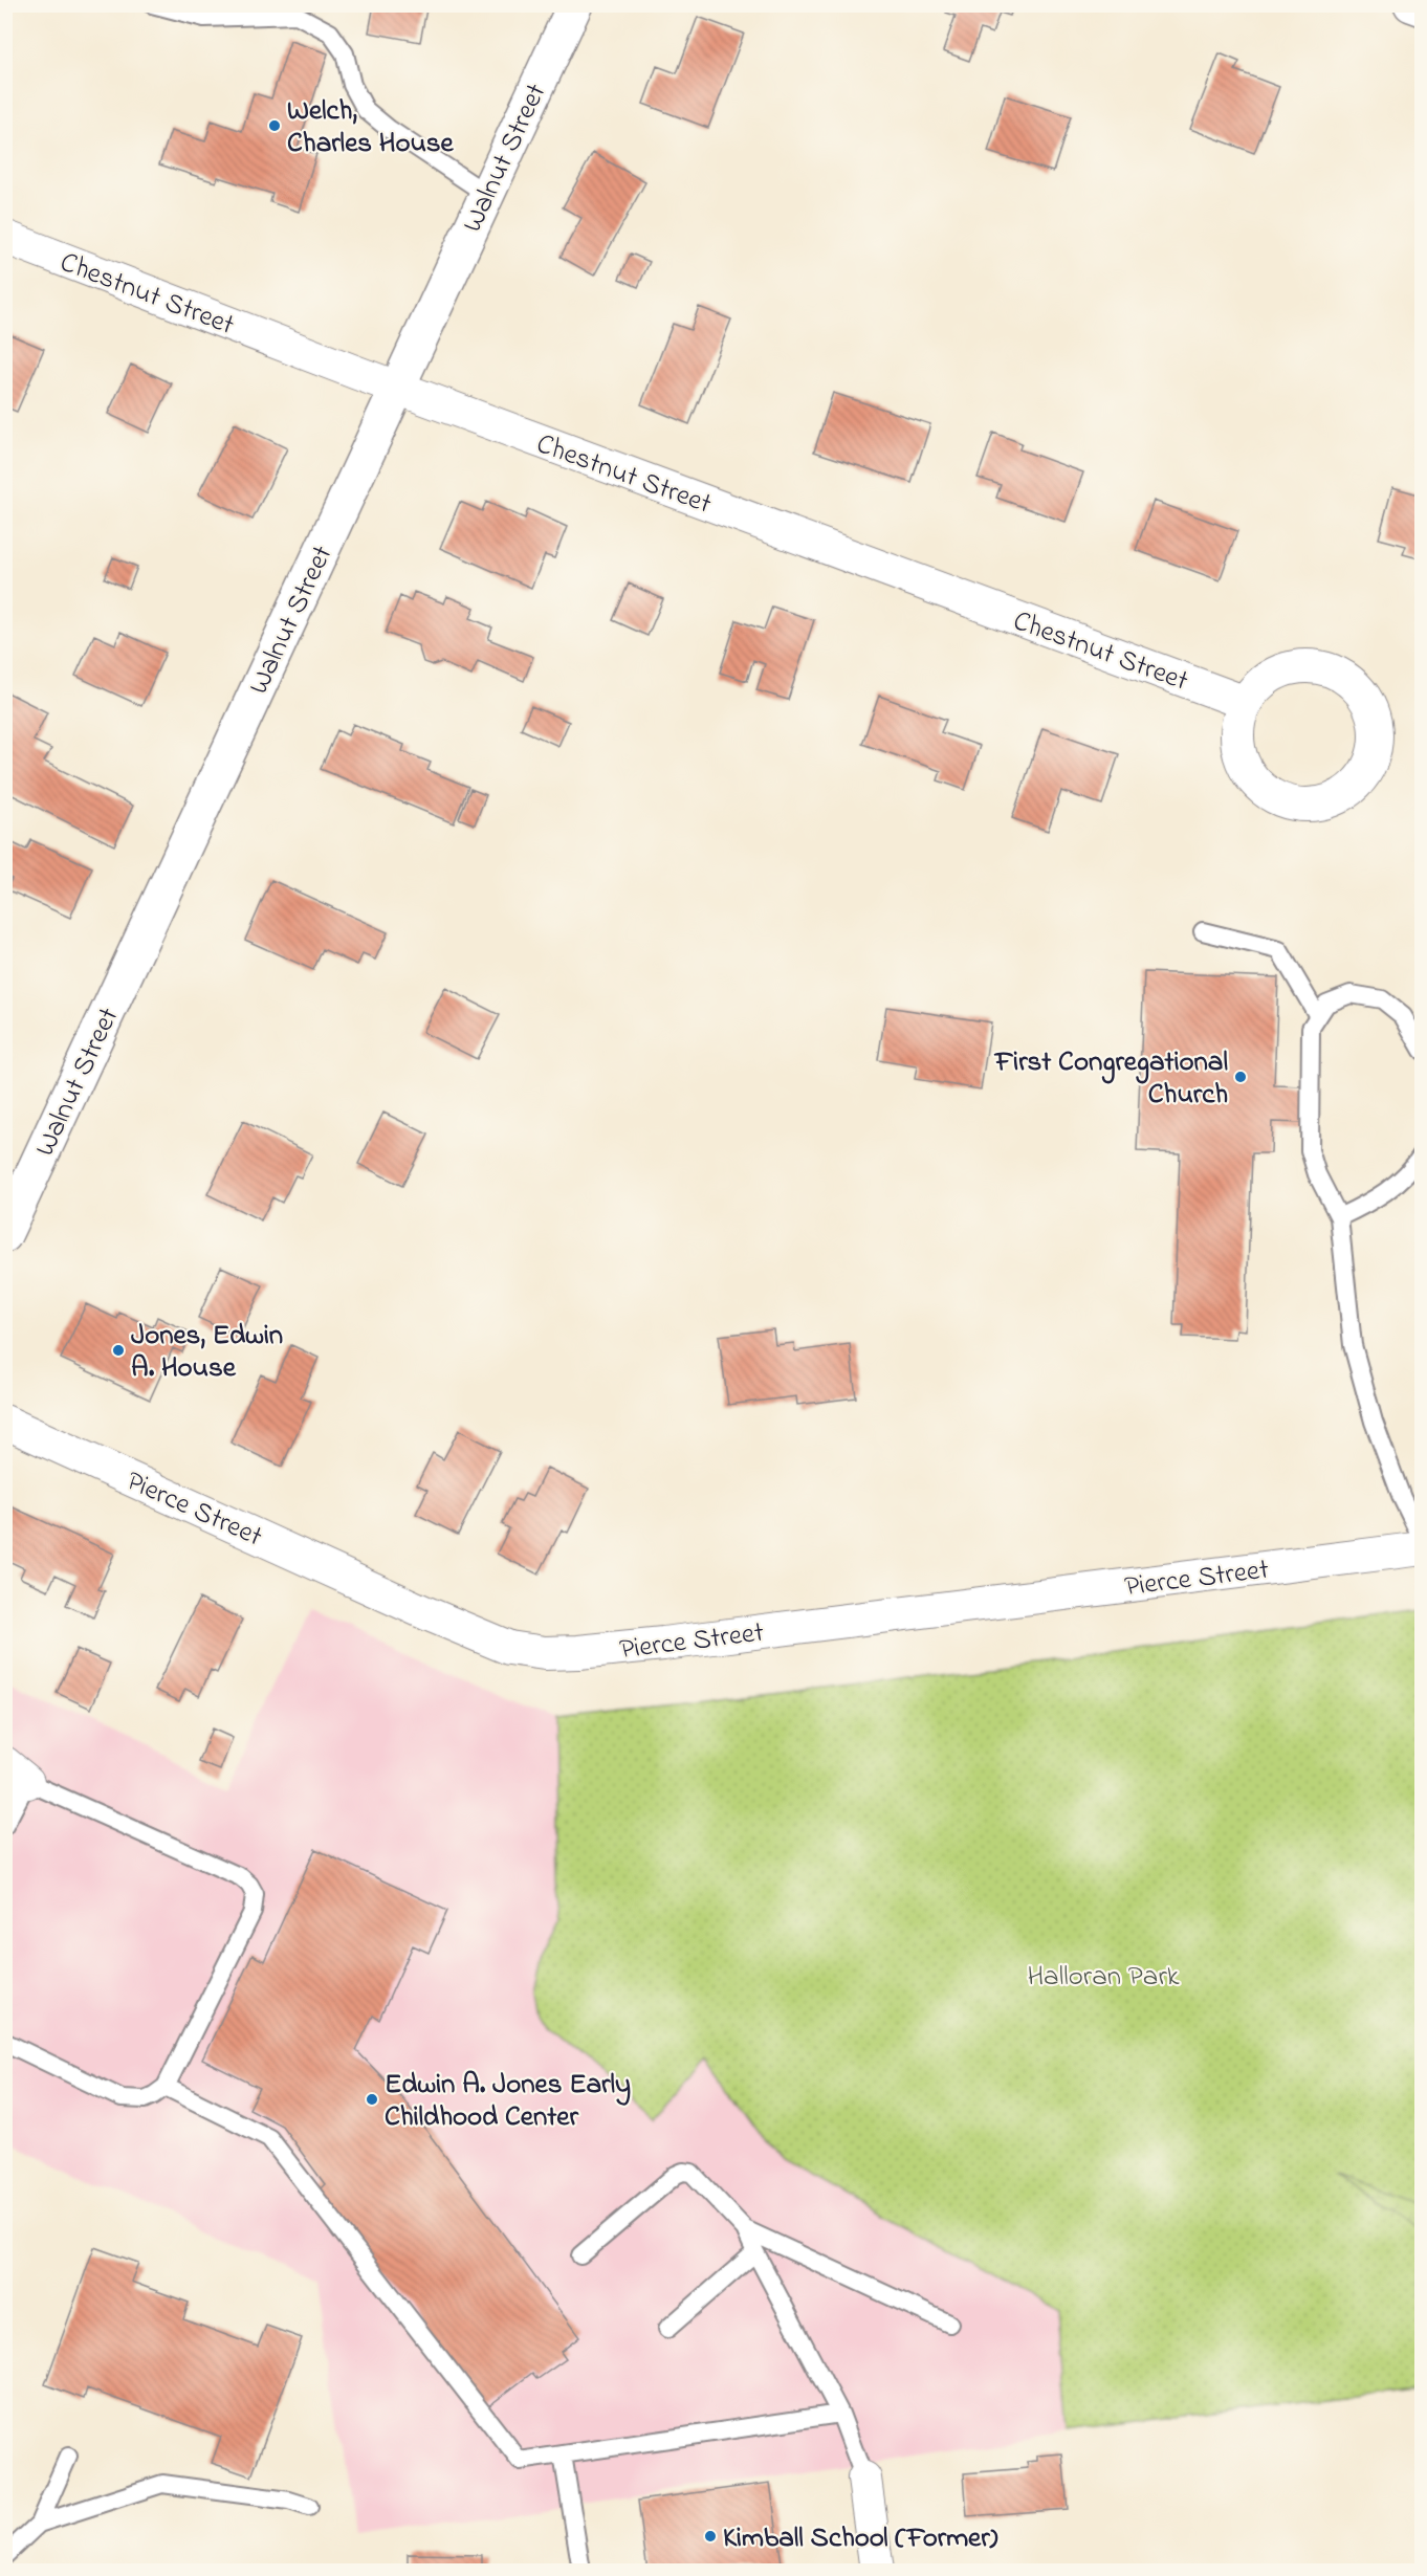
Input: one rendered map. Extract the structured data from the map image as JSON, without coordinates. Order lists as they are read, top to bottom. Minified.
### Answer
{"streets":{"street":["Walnut Street","Chestnut Street","Pierce Street"]},"crossings":[["Walnut Street","Chestnut Street"]],"parks":["Halloran Park"],"places":["Welch, Charles House","First Congregational Church","Jones, Edwin A. House","Edwin A. Jones Early Childhood Center","Kimball School (Former)"]}
